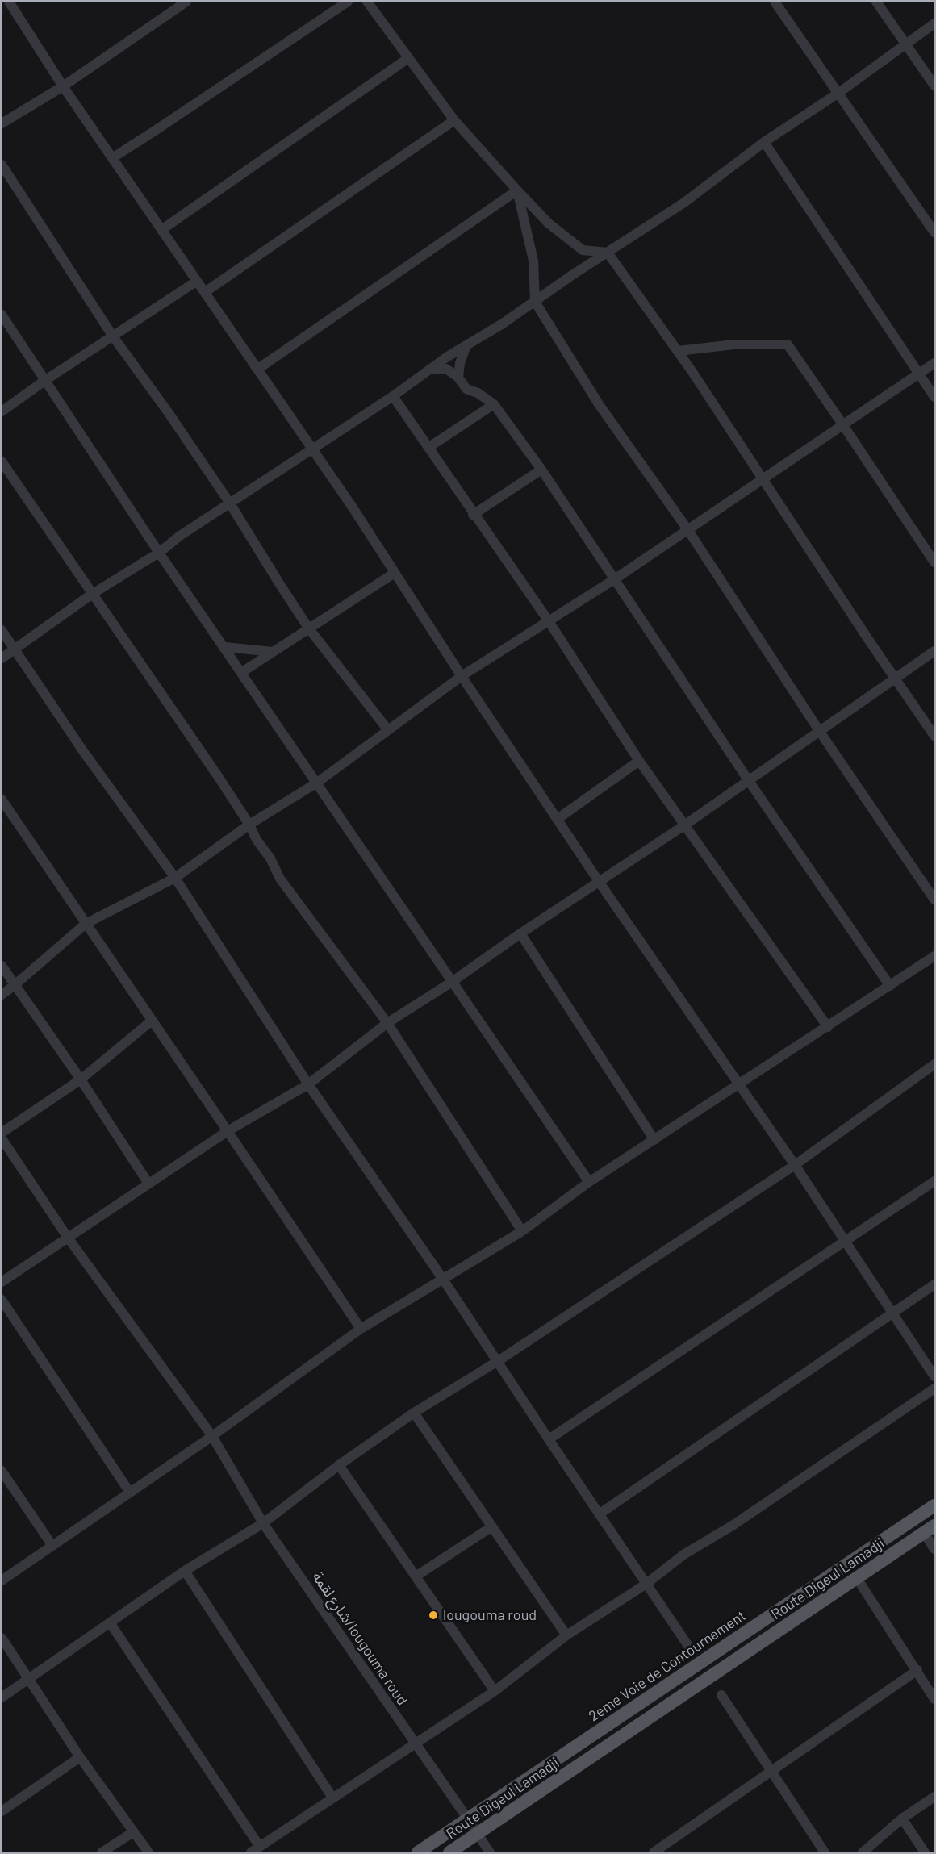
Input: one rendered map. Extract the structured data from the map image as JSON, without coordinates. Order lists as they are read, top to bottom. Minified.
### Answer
{"streets":{"main road":["Route Digeul Lamadji","2eme Voie de Contournement"],"street":["شارع لقمة/lougouma roud"]},"crossings":[["Route Digeul Lamadji","شارع لقمة/lougouma roud"],["شارع لقمة/lougouma roud","2eme Voie de Contournement"]],"places":["lougouma roud"]}
